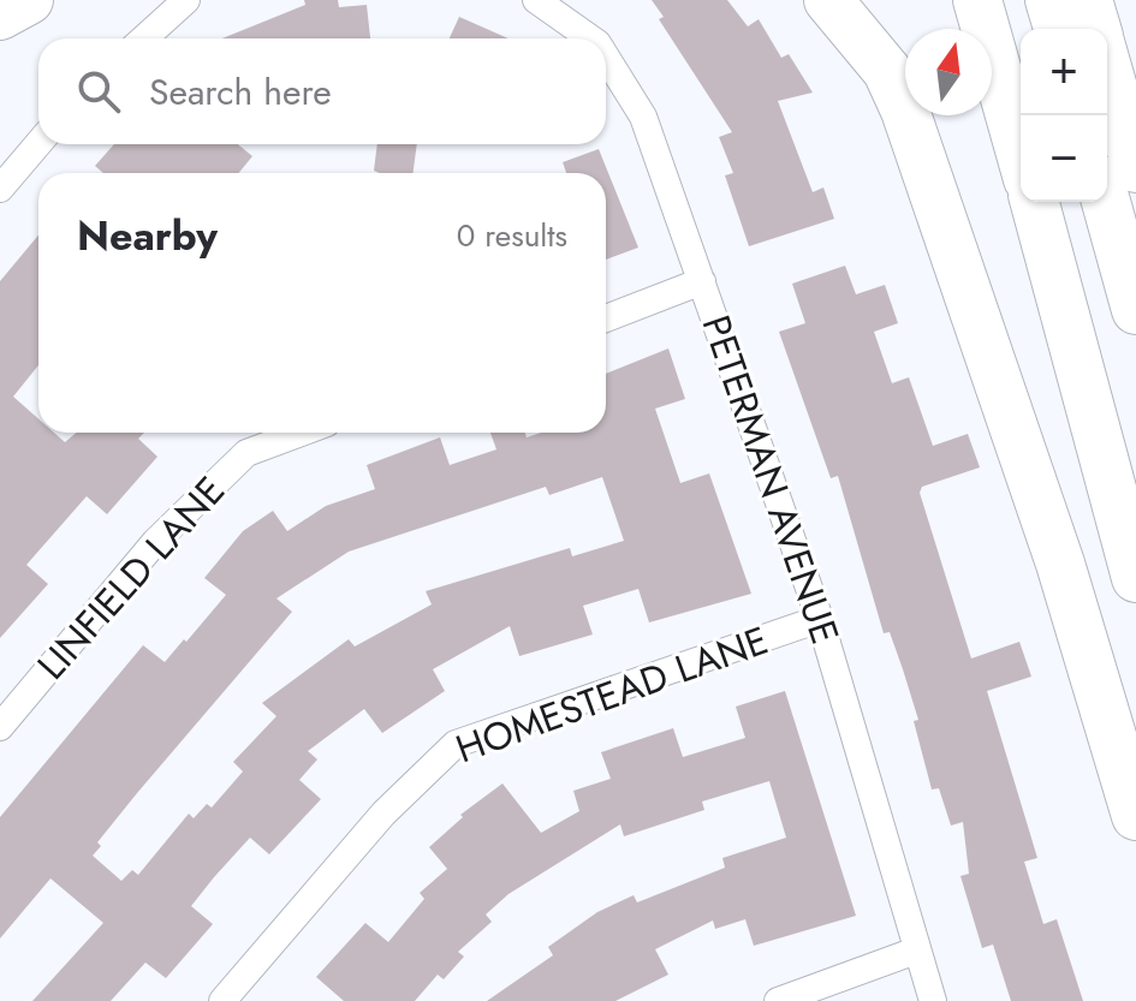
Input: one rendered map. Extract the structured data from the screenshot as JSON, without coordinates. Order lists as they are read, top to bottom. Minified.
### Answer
{"streets":{"street":["PETERMAN AVENUE","LINFIELD LANE","HOMESTEAD LANE"]},"crossings":[["PETERMAN AVENUE","HOMESTEAD LANE"]],"north":"top","page":{"map_buttons":["+","−"],"search":"Search here","heading":["Nearby","0 results"]}}
